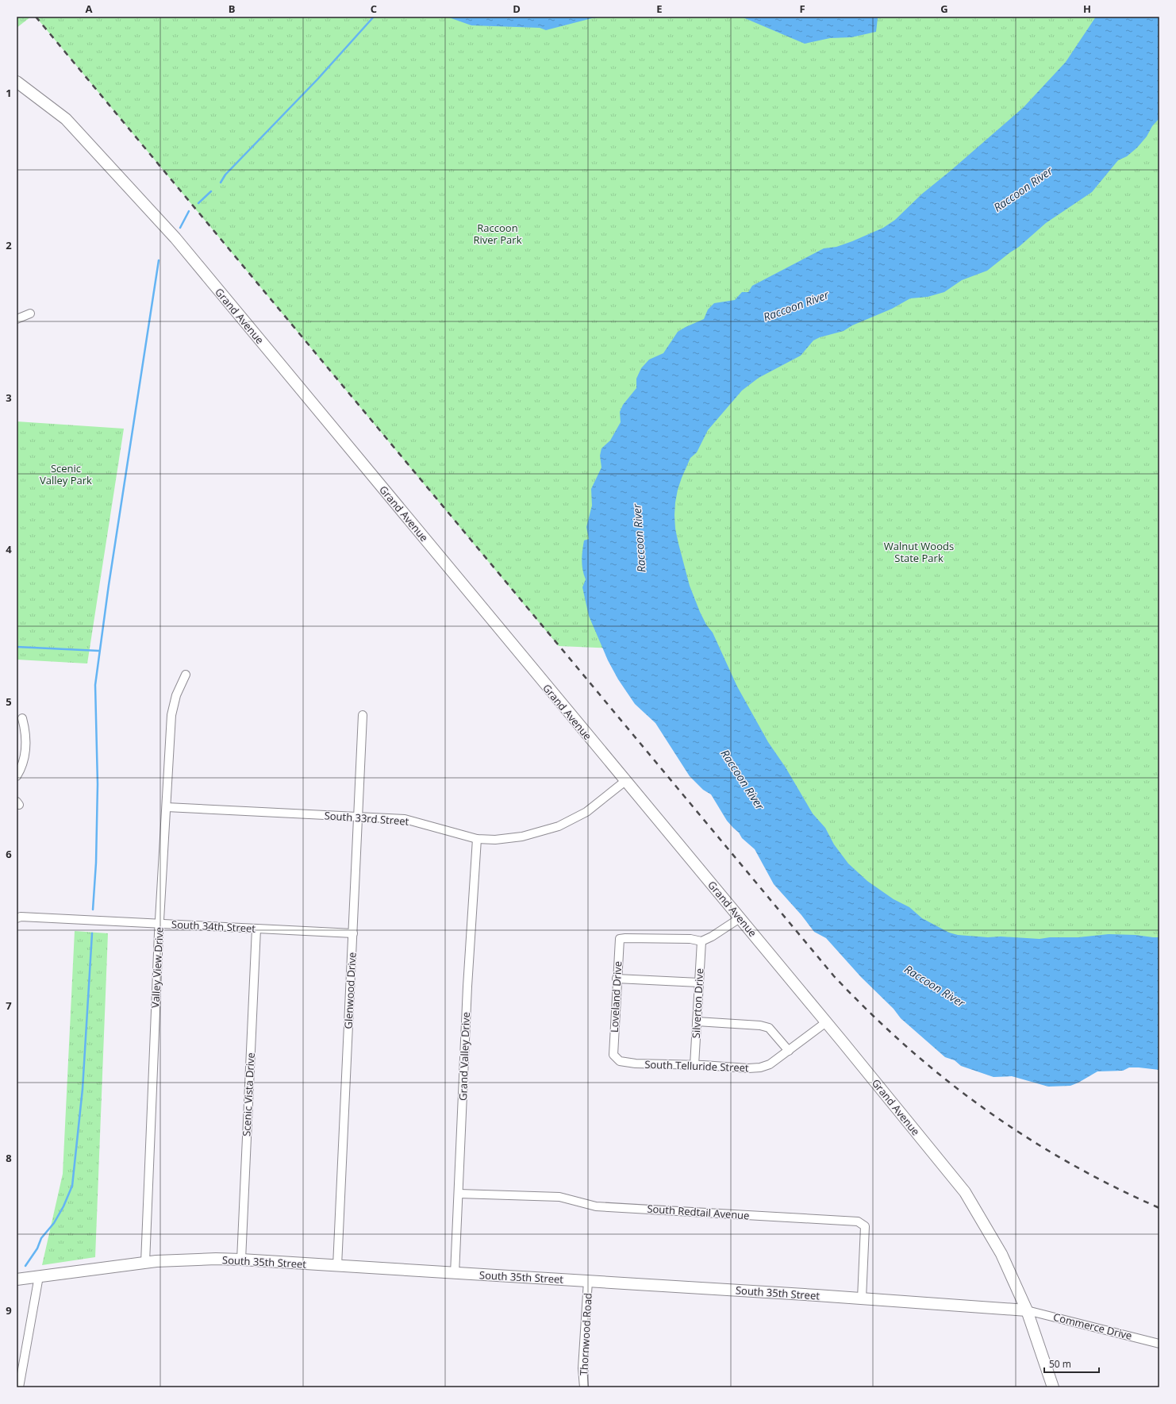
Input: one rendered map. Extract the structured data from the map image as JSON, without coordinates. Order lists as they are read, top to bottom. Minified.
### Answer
{"streets":{"main road":["Grand Avenue","South 35th Street"],"street":["South 33rd Street","South 34th Street","Valley View Drive","Glenwood Drive","Loveland Drive","Silverton Drive","Grand Valley Drive","South Telluride Street","Scenic Vista Drive","South Redtail Avenue","Commerce Drive","Thornwood Road"]},"crossings":[["Grand Avenue","South 33rd Street"],["Grand Avenue","South Telluride Street"],["Grand Avenue","South 35th Street"],["Grand Avenue","Commerce Drive"],["South 33rd Street","Valley View Drive"],["South 33rd Street","Glenwood Drive"],["South 33rd Street","Grand Valley Drive"],["South 34th Street","Valley View Drive"],["South 34th Street","Glenwood Drive"],["South 34th Street","Scenic Vista Drive"],["Valley View Drive","South 35th Street"],["Glenwood Drive","South 35th Street"],["Loveland Drive","Silverton Drive"],["Loveland Drive","South Telluride Street"],["Silverton Drive","South Telluride Street"],["Grand Valley Drive","South Redtail Avenue"],["Grand Valley Drive","South 35th Street"],["Scenic Vista Drive","South 35th Street"],["South Redtail Avenue","South 35th Street"],["South 35th Street","Commerce Drive"],["South 35th Street","Thornwood Road"]],"water":["Raccoon River"],"parks":["Raccoon River Park","Scenic Valley Park","Walnut Woods State Park"],"scale_bar":"50 m","grid":{"columns":["A","B","C","D","E","F","G","H"],"rows":["1","2","3","4","5","6","7","8","9"]}}
